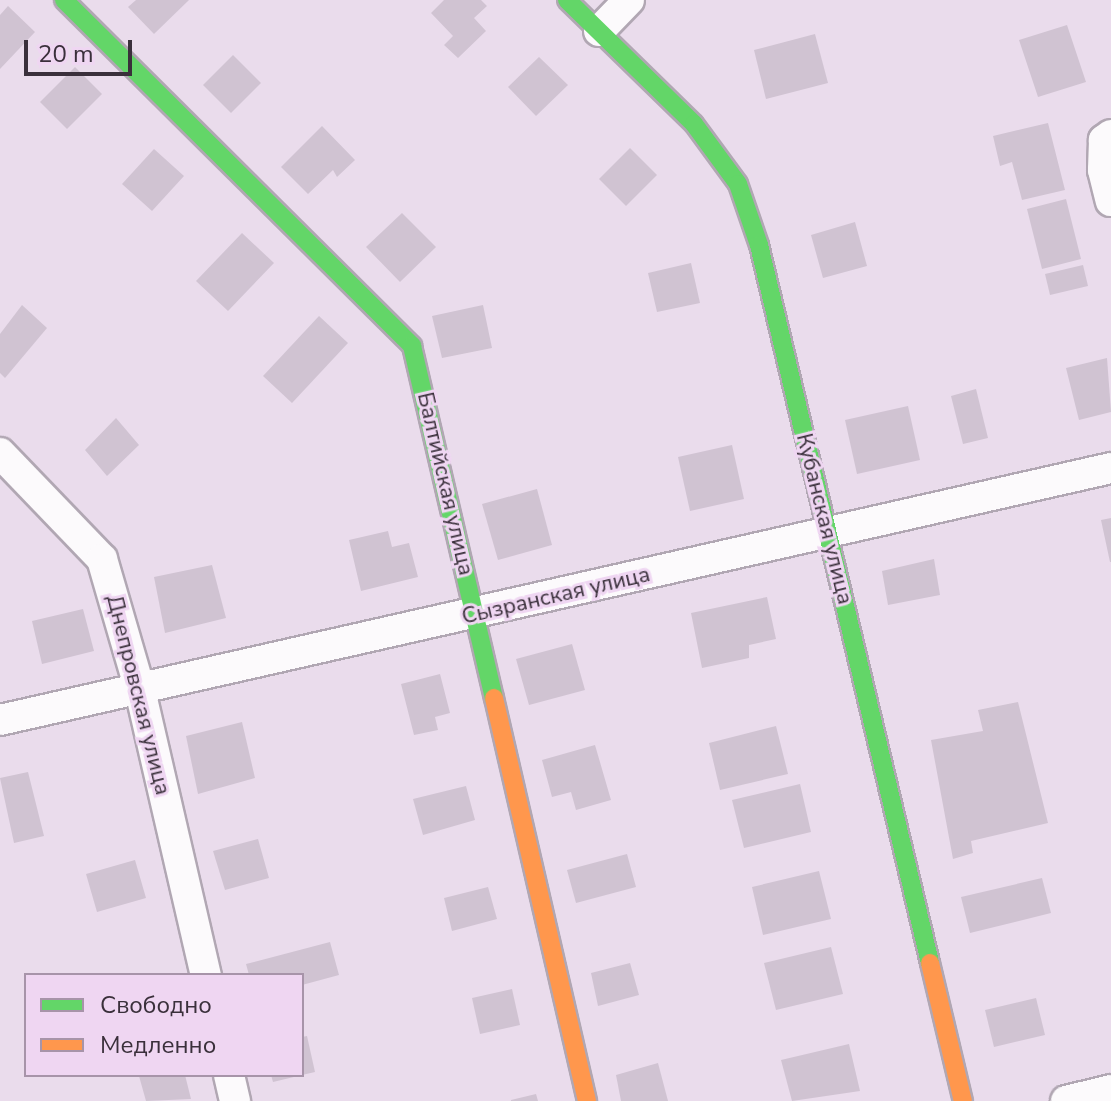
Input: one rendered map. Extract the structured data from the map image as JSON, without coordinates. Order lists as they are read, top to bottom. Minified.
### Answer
{"streets":{"street":["Балтийская улица","Кубанская улица","Сызранская улица","Днепровская улица"]},"crossings":[["Балтийская улица","Сызранская улица"],["Кубанская улица","Сызранская улица"],["Сызранская улица","Днепровская улица"]],"legend":["Свободно","Медленно"],"scale_bar":"20 m"}
